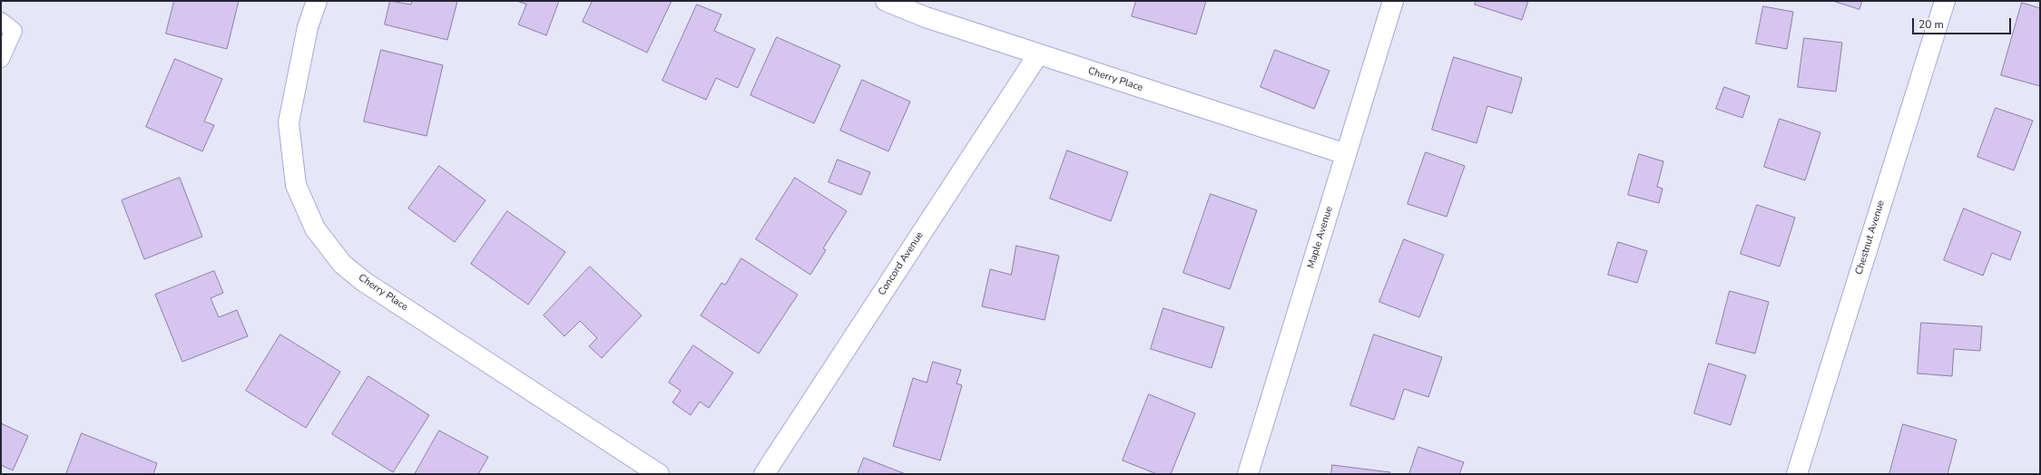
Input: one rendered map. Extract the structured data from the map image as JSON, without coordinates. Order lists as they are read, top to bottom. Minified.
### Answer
{"streets":{"street":["Cherry Place","Maple Avenue","Chestnut Avenue","Concord Avenue"]},"crossings":[["Cherry Place","Maple Avenue"],["Cherry Place","Concord Avenue"]],"scale_bar":"20 m"}
